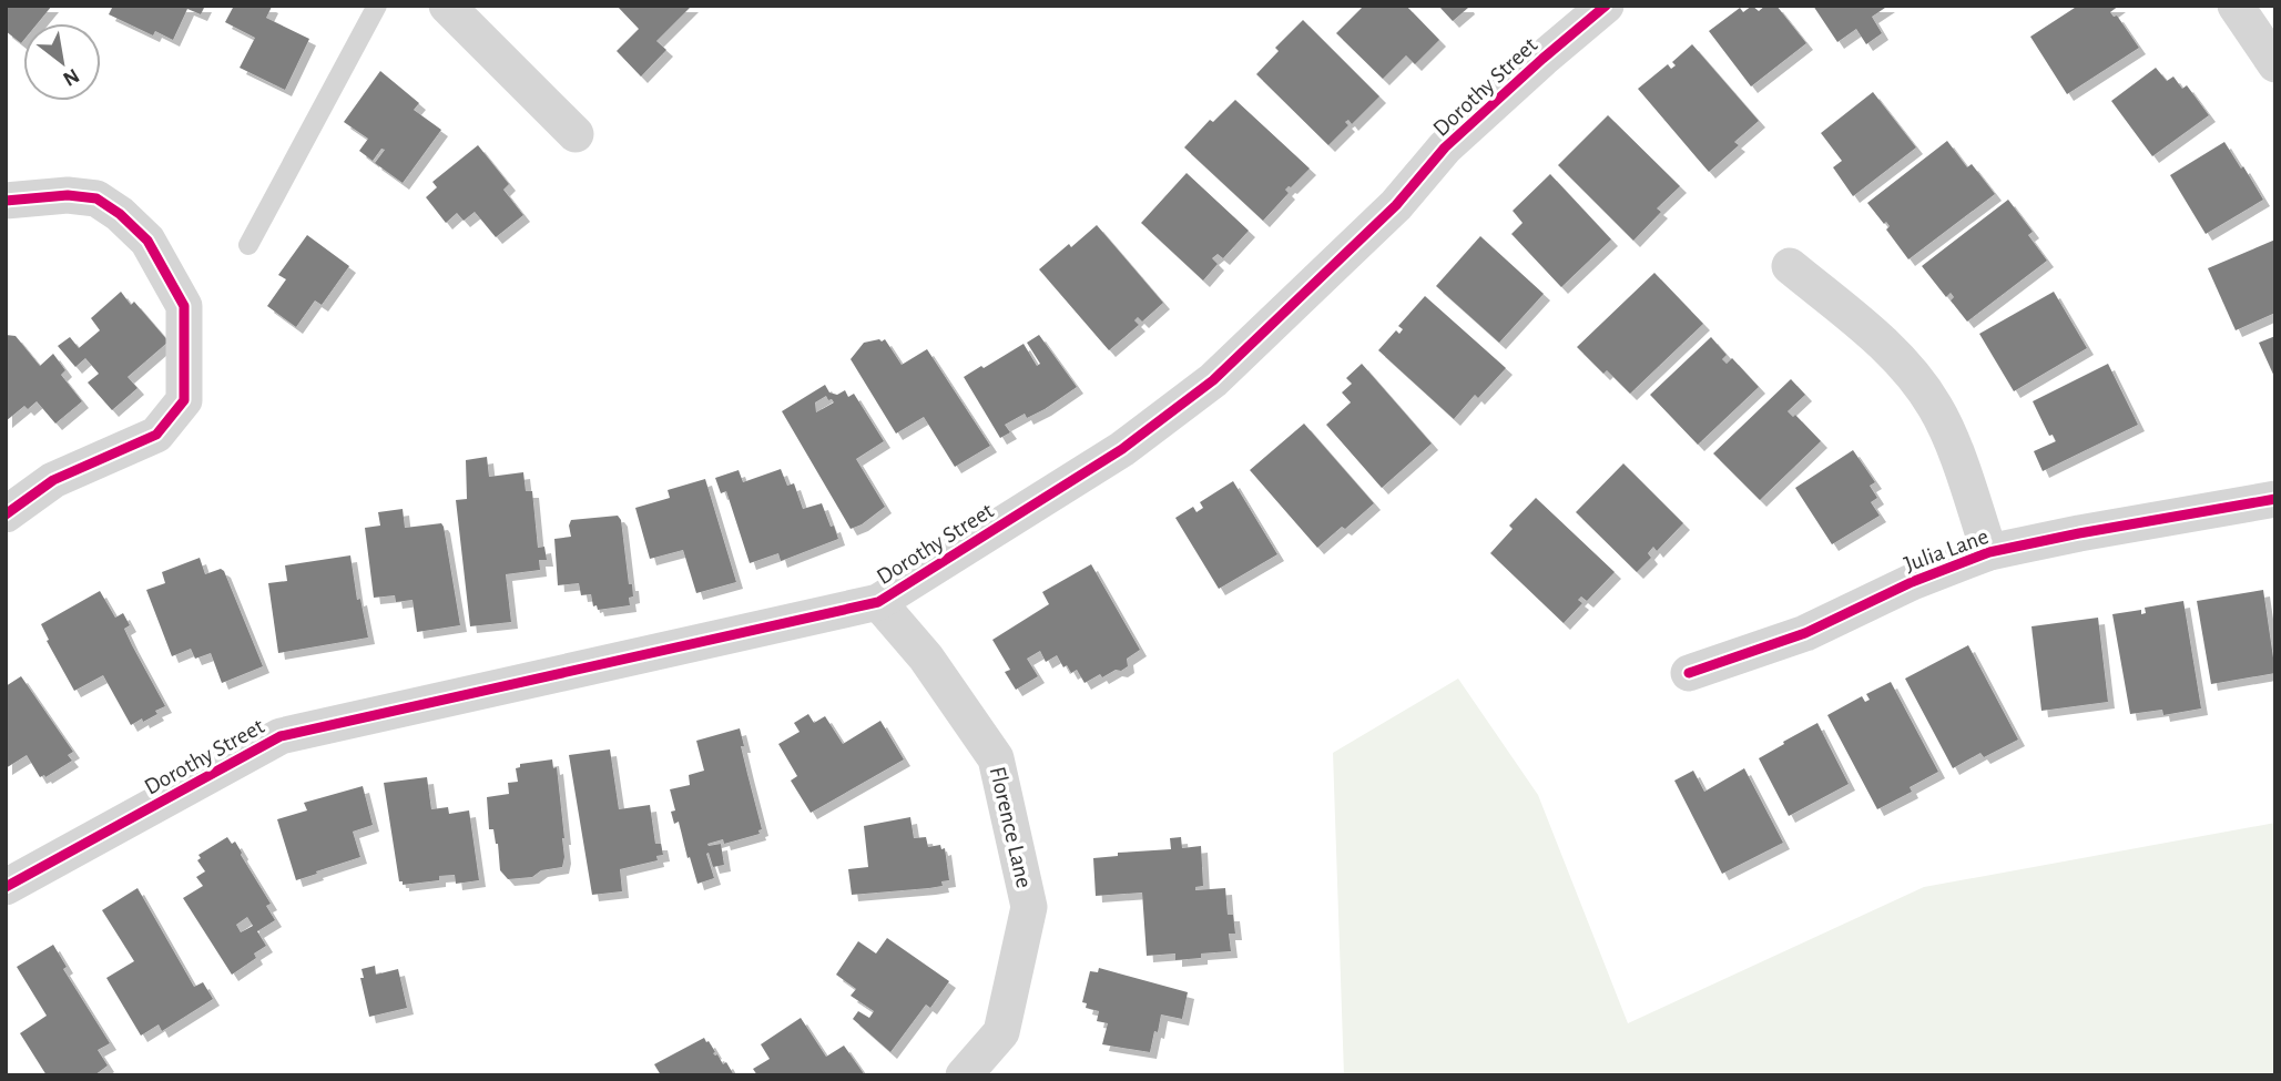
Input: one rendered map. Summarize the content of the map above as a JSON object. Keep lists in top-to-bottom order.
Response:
{
  "streets": {
    "street": ["Dorothy Street", "Julia Lane", "Florence Lane"]
  },
  "crossings": [
    ["Dorothy Street", "Florence Lane"]
  ],
  "north": "bottom right"
}
